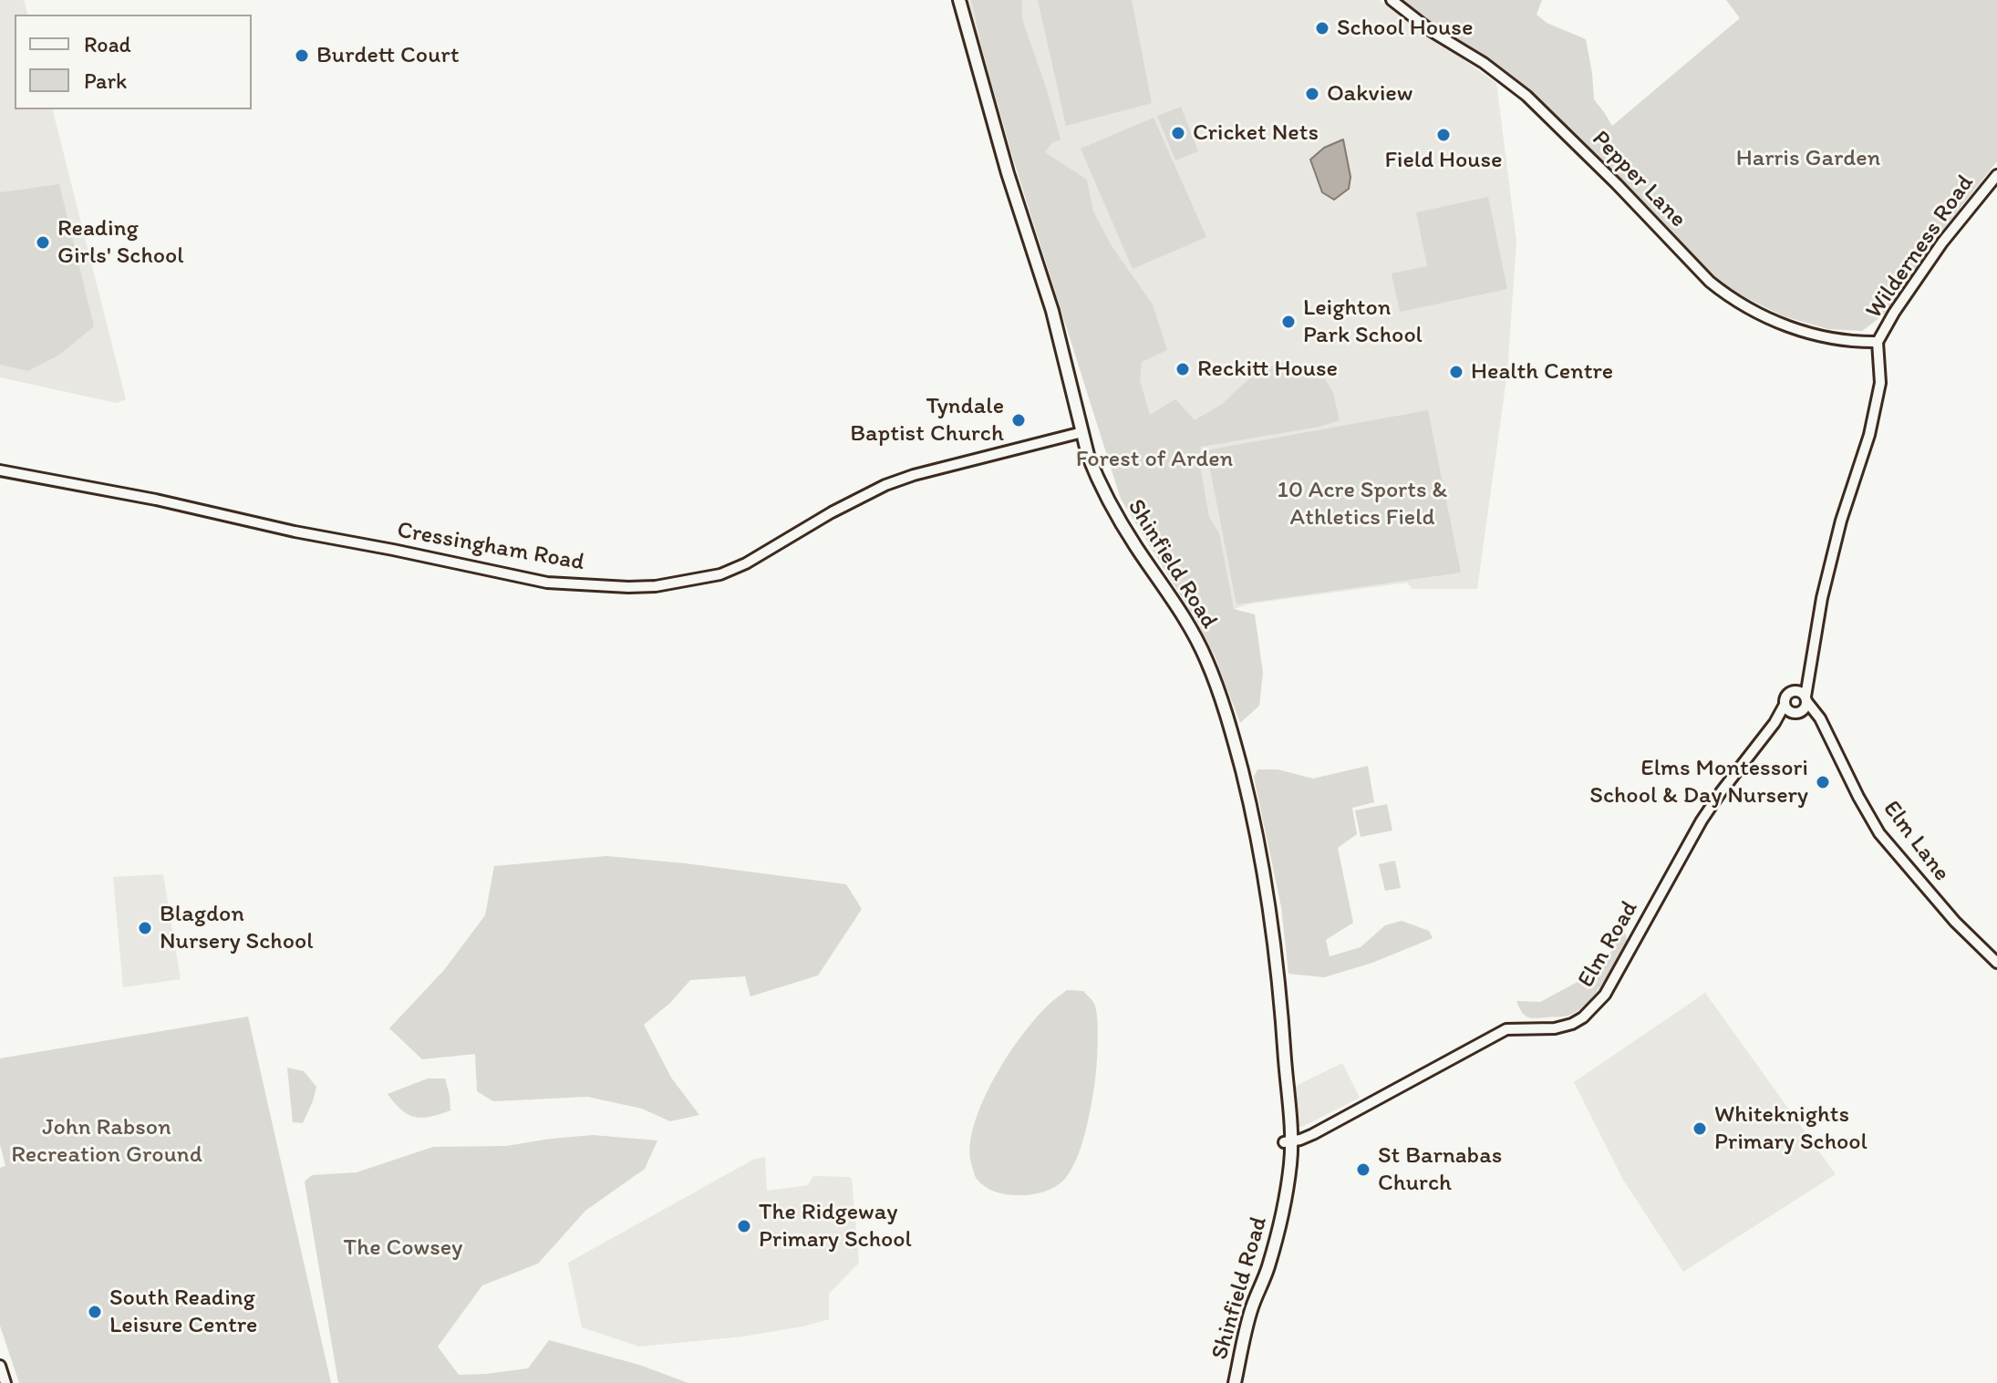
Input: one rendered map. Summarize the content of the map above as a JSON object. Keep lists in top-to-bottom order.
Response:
{
  "streets": {
    "main road": ["Shinfield Road"],
    "street": [
      "Pepper Lane",
      "Wilderness Road",
      "Cressingham Road",
      "Elm Lane",
      "Elm Road"
    ]
  },
  "crossings": [
    ["Pepper Lane", "Wilderness Road"],
    ["Cressingham Road", "Shinfield Road"],
    ["Shinfield Road", "Elm Road"],
    ["Elm Lane", "Elm Road"]
  ],
  "parks": [
    "Harris Garden",
    "Forest of Arden",
    "10 Acre Sports & Athletics Field",
    "John Rabson Recreation Ground",
    "The Cowsey"
  ],
  "places": [
    "School House",
    "Burdett Court",
    "Oakview",
    "Cricket Nets",
    "Field House",
    "Reading Girls' School",
    "Leighton Park School",
    "Reckitt House",
    "Health Centre",
    "Tyndale Baptist Church",
    "Elms Montessori School & Day Nursery",
    "Blagdon Nursery School",
    "Whiteknights Primary School",
    "St Barnabas Church",
    "The Ridgeway Primary School",
    "South Reading Leisure Centre"
  ],
  "legend": ["Road", "Park"]
}
